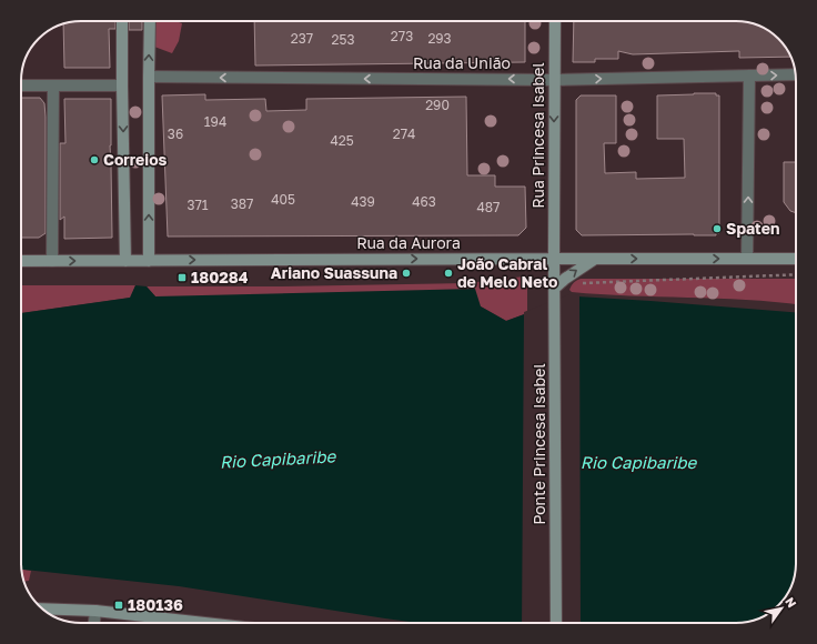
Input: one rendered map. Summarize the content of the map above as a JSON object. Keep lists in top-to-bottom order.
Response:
{
  "streets": {
    "main road": ["Rua Princesa Isabel", "Rua da Aurora", "Ponte Princesa Isabel"],
    "street": ["Rua da União"]
  },
  "crossings": [
    ["Rua da União", "Rua Princesa Isabel"],
    ["Rua Princesa Isabel", "Rua da Aurora"],
    ["Rua Princesa Isabel", "Ponte Princesa Isabel"],
    ["Rua da Aurora", "Ponte Princesa Isabel"]
  ],
  "one_way": ["Rua Princesa Isabel", "Rua da Aurora"],
  "water": ["Rio Capibaribe"],
  "places": {
    "other": [
      "Correios",
      "Spaten",
      "Ariano Suassuna",
      "João Cabral de Melo Neto"
    ],
    "transit": ["180284", "180136"]
  },
  "house_numbers": [
    "273",
    "237",
    "293",
    "253",
    "290",
    "194",
    "36",
    "274",
    "425",
    "405",
    "439",
    "463",
    "387",
    "371",
    "487"
  ],
  "north": "top right"
}
